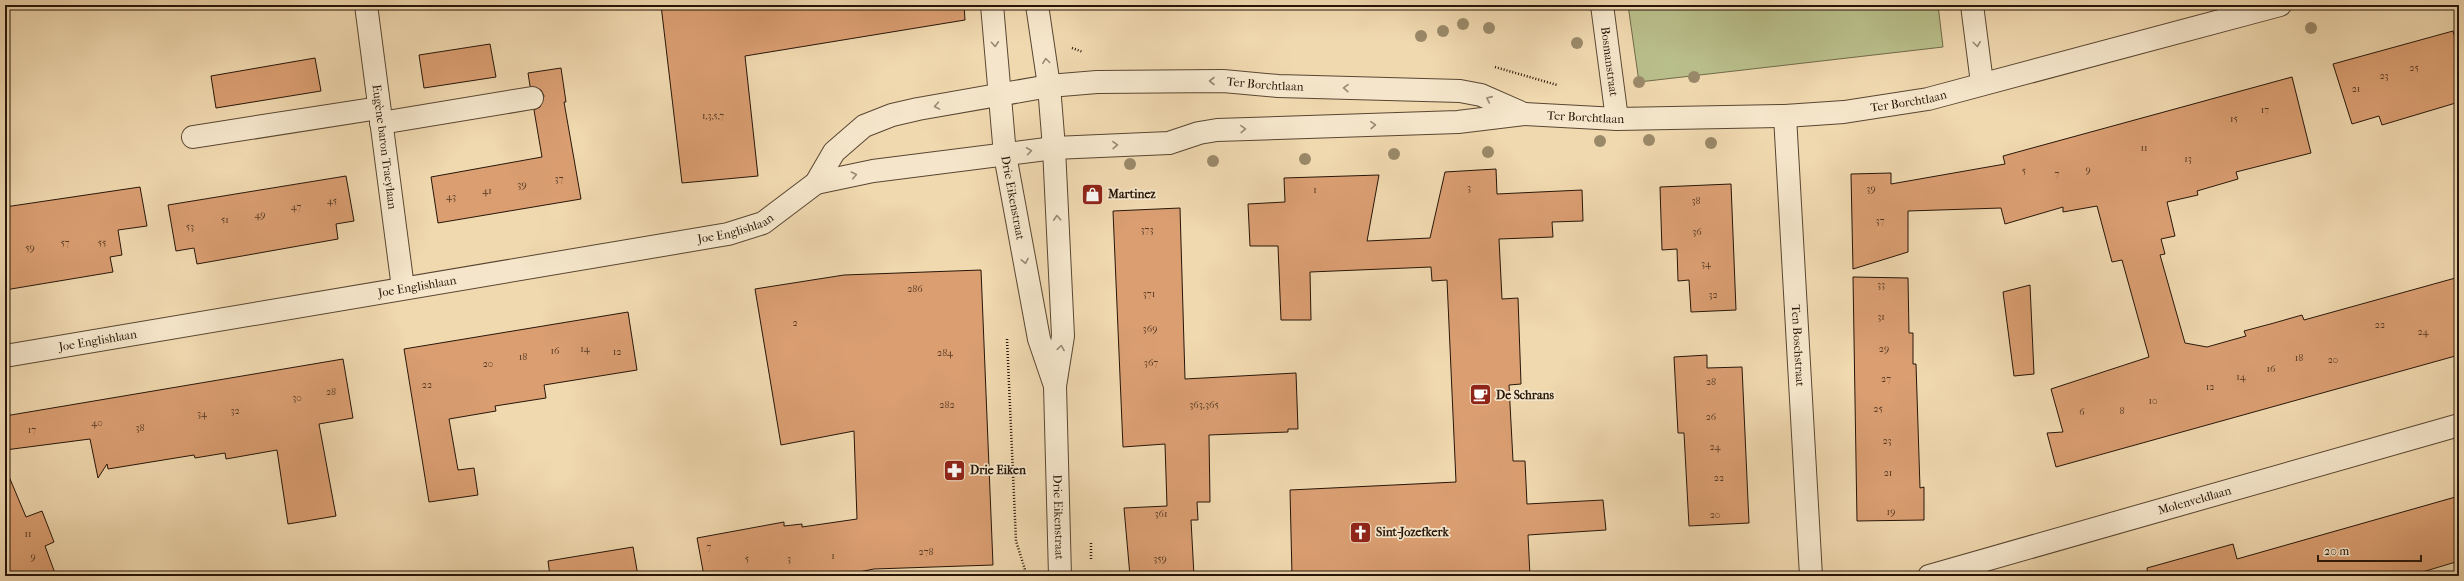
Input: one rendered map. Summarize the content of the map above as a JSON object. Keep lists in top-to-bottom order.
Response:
{
  "streets": {
    "street": [
      "Bosmanstraat",
      "Ter Borchtlaan",
      "Eugène baron Traeylaan",
      "Drie Eikenstraat",
      "Joe Englishlaan",
      "Ten Boschstraat",
      "Molenveldlaan"
    ]
  },
  "crossings": [
    ["Bosmanstraat", "Ter Borchtlaan"],
    ["Ter Borchtlaan", "Drie Eikenstraat"],
    ["Ter Borchtlaan", "Joe Englishlaan"],
    ["Ter Borchtlaan", "Ten Boschstraat"],
    ["Eugène baron Traeylaan", "Joe Englishlaan"],
    ["Drie Eikenstraat", "Joe Englishlaan"]
  ],
  "places": {
    "shop": ["Martinez"],
    "cafe": ["De Schrans"],
    "pharmacy": ["Drie Eiken"],
    "church": ["Sint-Jozefkerk"]
  },
  "house_numbers": [
    "25",
    "23",
    "21",
    "17",
    "1,3,5,7",
    "15",
    "11",
    "13",
    "9",
    "5",
    "7",
    "37",
    "39",
    "3",
    "39",
    "1",
    "41",
    "43",
    "45",
    "38",
    "47",
    "49",
    "51",
    "37",
    "53",
    "373",
    "36",
    "57",
    "55",
    "59",
    "34",
    "33",
    "286",
    "371",
    "32",
    "31",
    "2",
    "22",
    "369",
    "24",
    "14",
    "29",
    "16",
    "12",
    "284",
    "18",
    "18",
    "20",
    "367",
    "20",
    "16",
    "14",
    "27",
    "28",
    "22",
    "12",
    "28",
    "30",
    "10",
    "282",
    "363,365",
    "25",
    "32",
    "8",
    "6",
    "34",
    "26",
    "40",
    "38",
    "17",
    "23",
    "24",
    "21",
    "22",
    "19",
    "361",
    "20",
    "11",
    "7",
    "278",
    "1",
    "9",
    "5",
    "3",
    "359"
  ],
  "scale_bar": "20 m"
}
